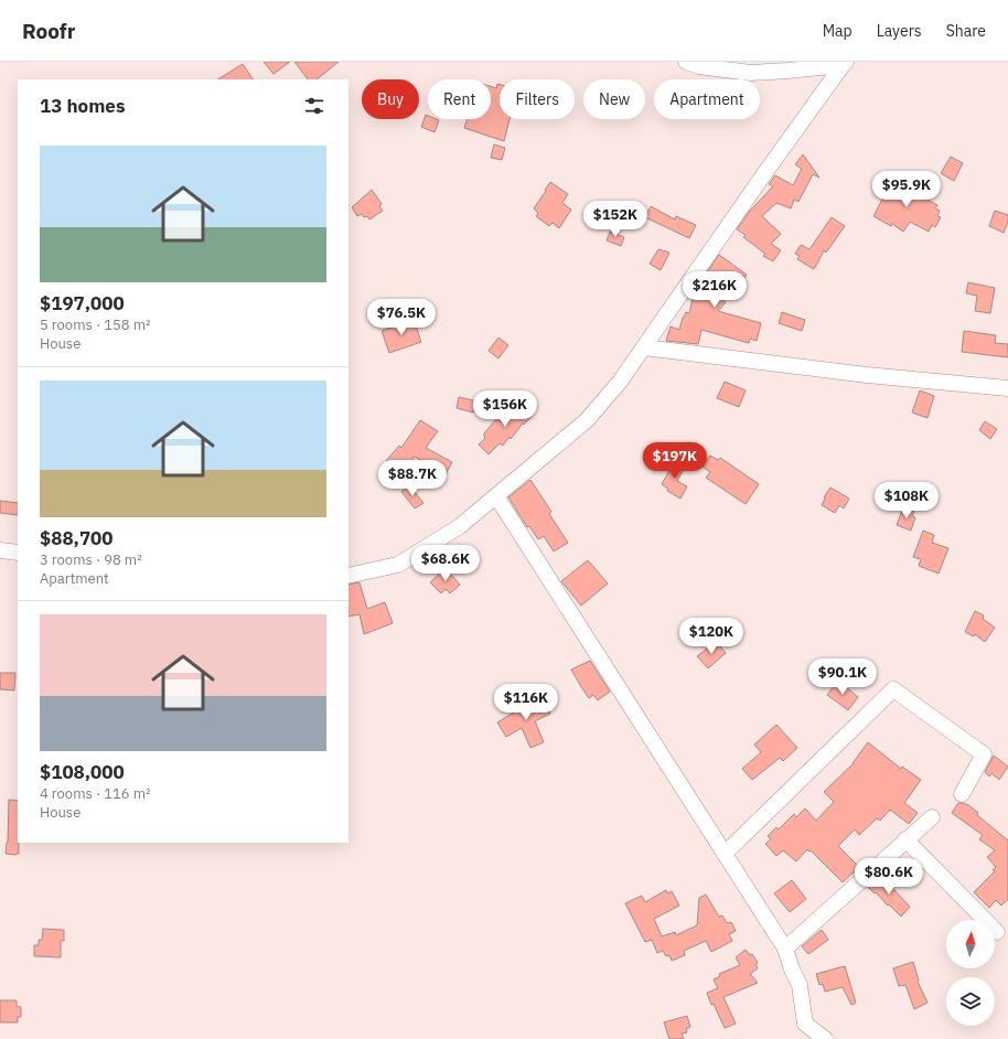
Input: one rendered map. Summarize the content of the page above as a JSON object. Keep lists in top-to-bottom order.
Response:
{
  "north": "top",
  "page": {
    "header": "Roofr",
    "nav": ["Map", "Layers", "Share"],
    "chip": [
      "Buy",
      "Rent",
      "Filters",
      "New",
      "Apartment"
    ],
    "heading": "13 homes",
    "list": [
      {
        "name": "$197,000",
        "note": "5 rooms · 158 m² · House"
      },
      {
        "name": "$88,700",
        "note": "3 rooms · 98 m² · Apartment"
      },
      {
        "name": "$108,000",
        "note": "4 rooms · 116 m² · House"
      }
    ],
    "price": [
      "$95.9K",
      "$152K",
      "$216K",
      "$76.5K",
      "$156K",
      "$197K",
      "$88.7K",
      "$108K",
      "$68.6K",
      "$120K",
      "$90.1K",
      "$116K",
      "$80.6K"
    ]
  }
}
